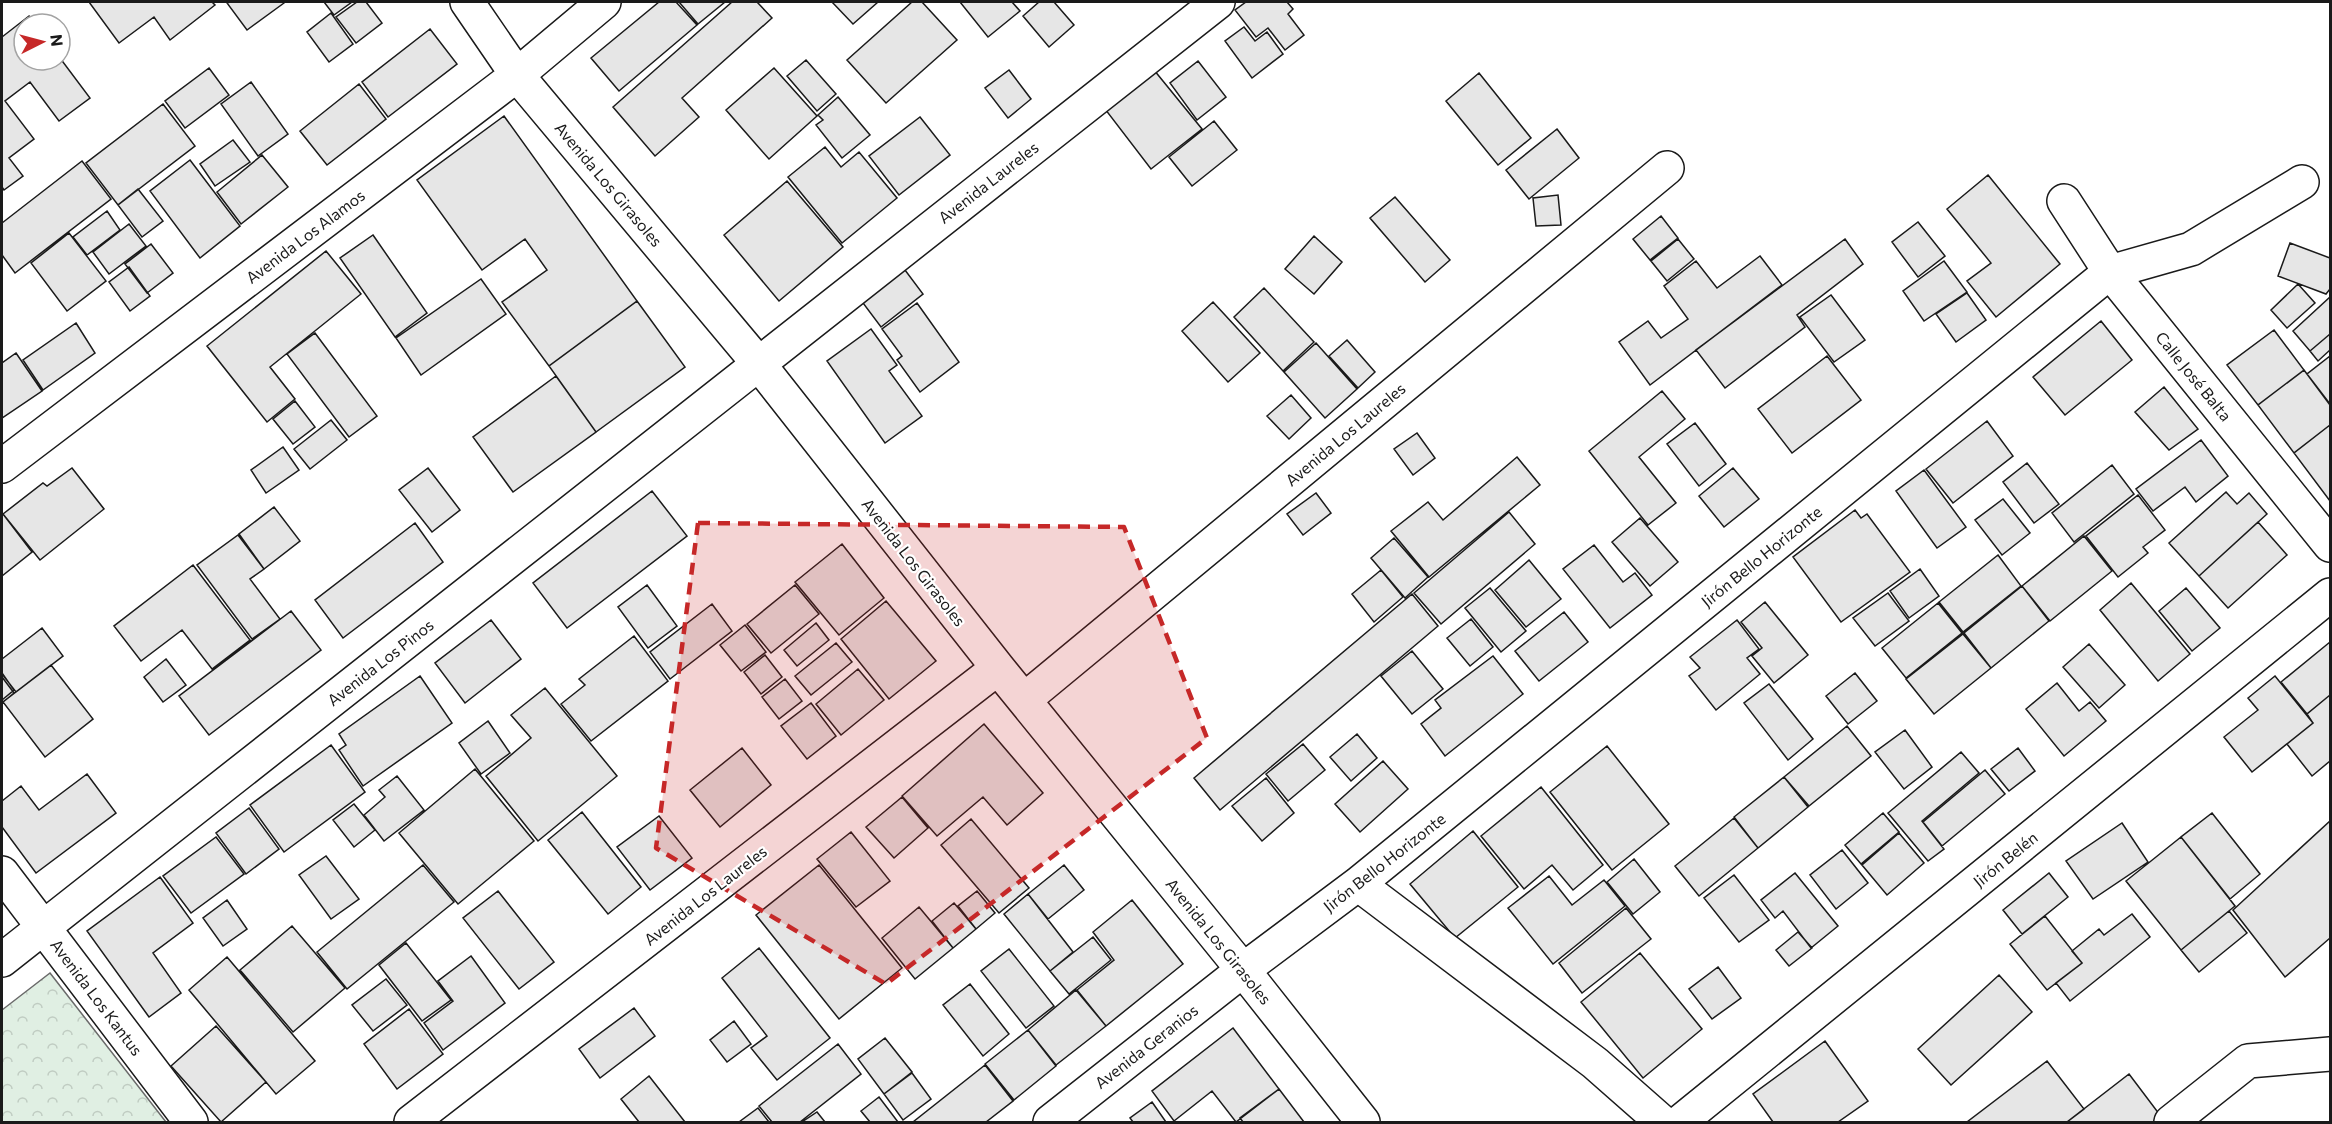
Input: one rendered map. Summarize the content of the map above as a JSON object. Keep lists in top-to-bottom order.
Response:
{
  "streets": {
    "street": [
      "Avenida Laureles",
      "Avenida Los Girasoles",
      "Avenida Los Alamos",
      "Calle José Balta",
      "Avenida Los Laureles",
      "Jirón Bello Horizonte",
      "Avenida Los Pinos",
      "Jirón Belén",
      "Avenida Los Kantus",
      "Avenida Geranios"
    ]
  },
  "crossings": [
    ["Avenida Laureles", "Avenida Los Girasoles"],
    ["Avenida Laureles", "Avenida Los Pinos"],
    ["Avenida Los Girasoles", "Avenida Los Alamos"],
    ["Avenida Los Girasoles", "Avenida Los Laureles"],
    ["Avenida Los Girasoles", "Jirón Bello Horizonte"],
    ["Avenida Los Girasoles", "Avenida Los Pinos"],
    ["Avenida Los Girasoles", "Avenida Geranios"],
    ["Calle José Balta", "Jirón Bello Horizonte"],
    ["Jirón Bello Horizonte", "Avenida Geranios"],
    ["Avenida Los Pinos", "Avenida Los Kantus"]
  ],
  "north": "right"
}
